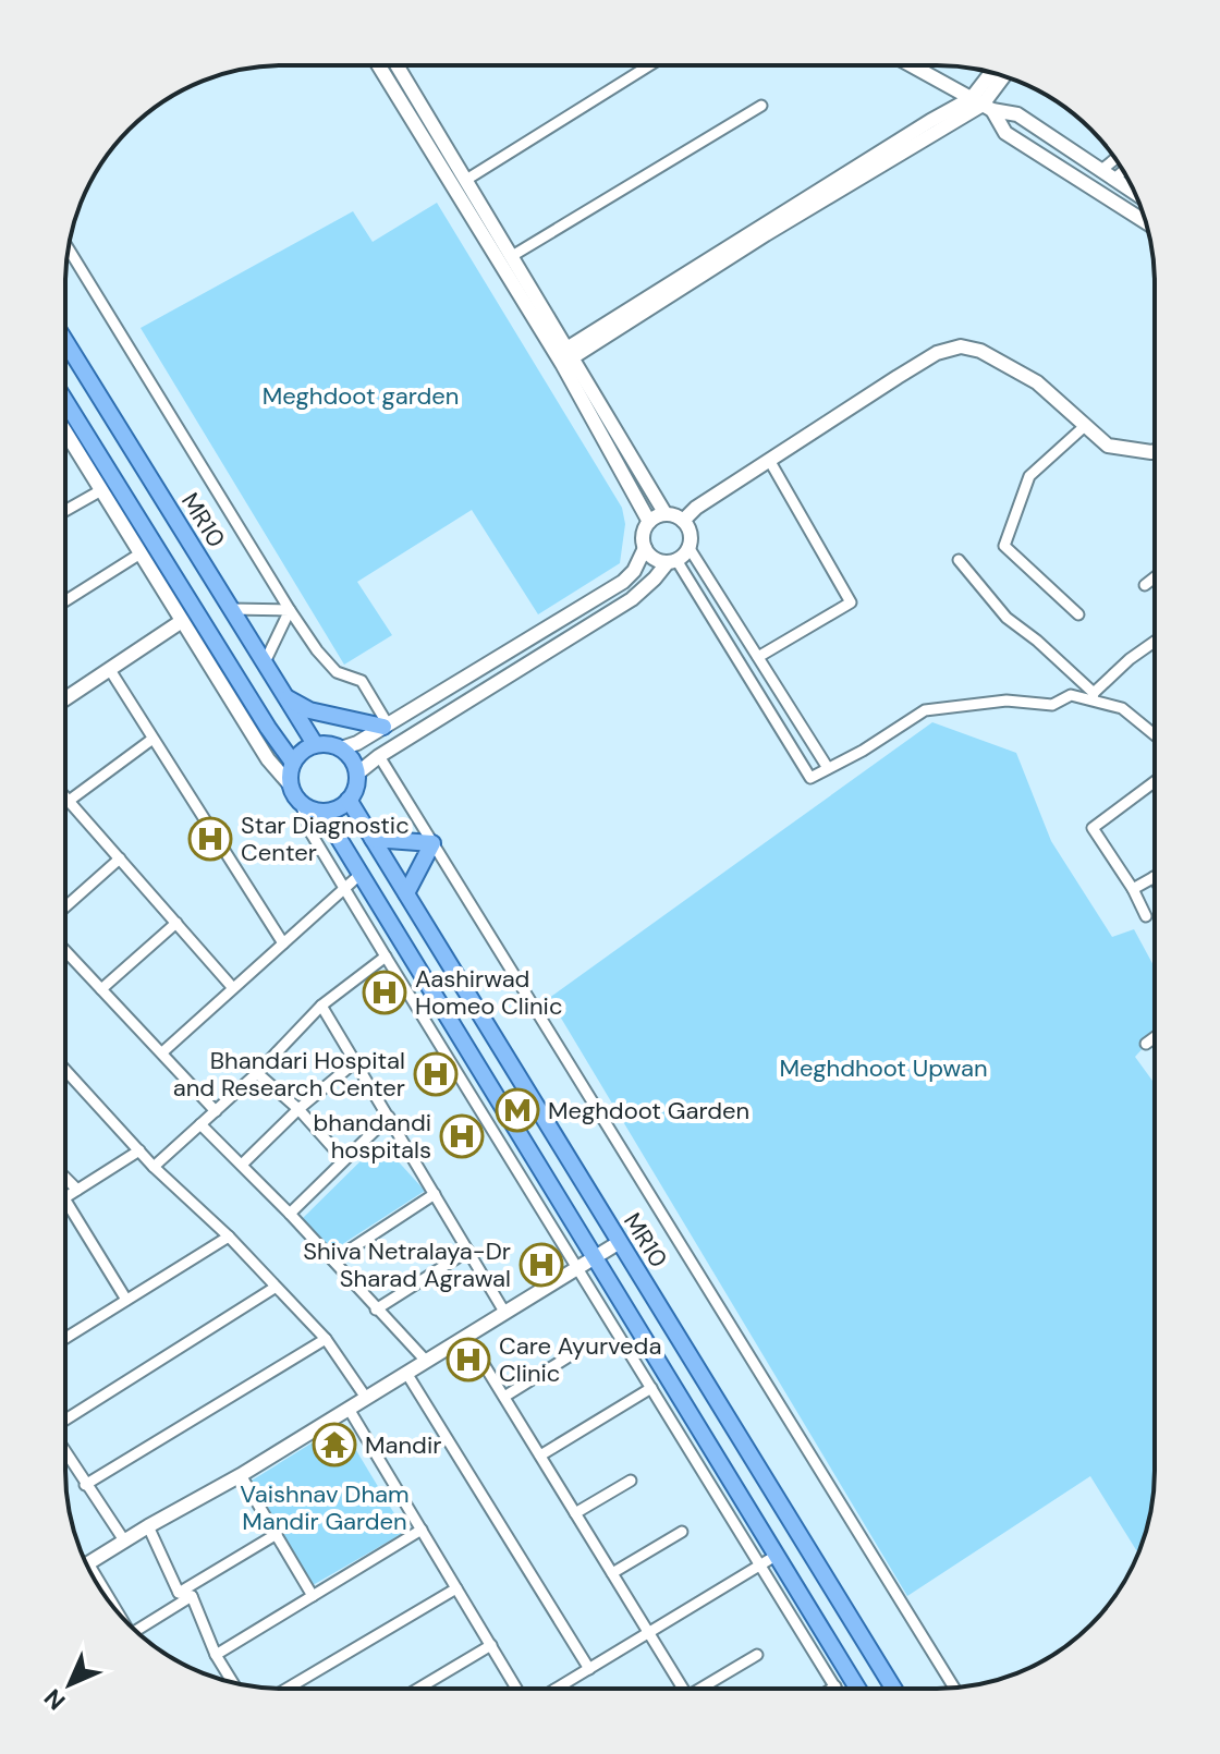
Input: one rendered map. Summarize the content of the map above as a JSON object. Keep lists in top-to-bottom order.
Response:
{
  "streets": {
    "main road": ["MR10"]
  },
  "parks": ["Meghdoot garden", "Meghdhoot Upwan", "Vaishnav Dham Mandir Garden"],
  "places": {
    "hospital": [
      "Star Diagnostic Center",
      "Aashirwad Homeo Clinic",
      "Bhandari Hospital and Research Center",
      "bhandandi hospitals",
      "Shiva Netralaya-Dr Sharad Agrawal",
      "Care Ayurveda Clinic"
    ],
    "metro station": ["Meghdoot Garden"],
    "temple": ["Mandir"]
  },
  "north": "bottom left"
}
